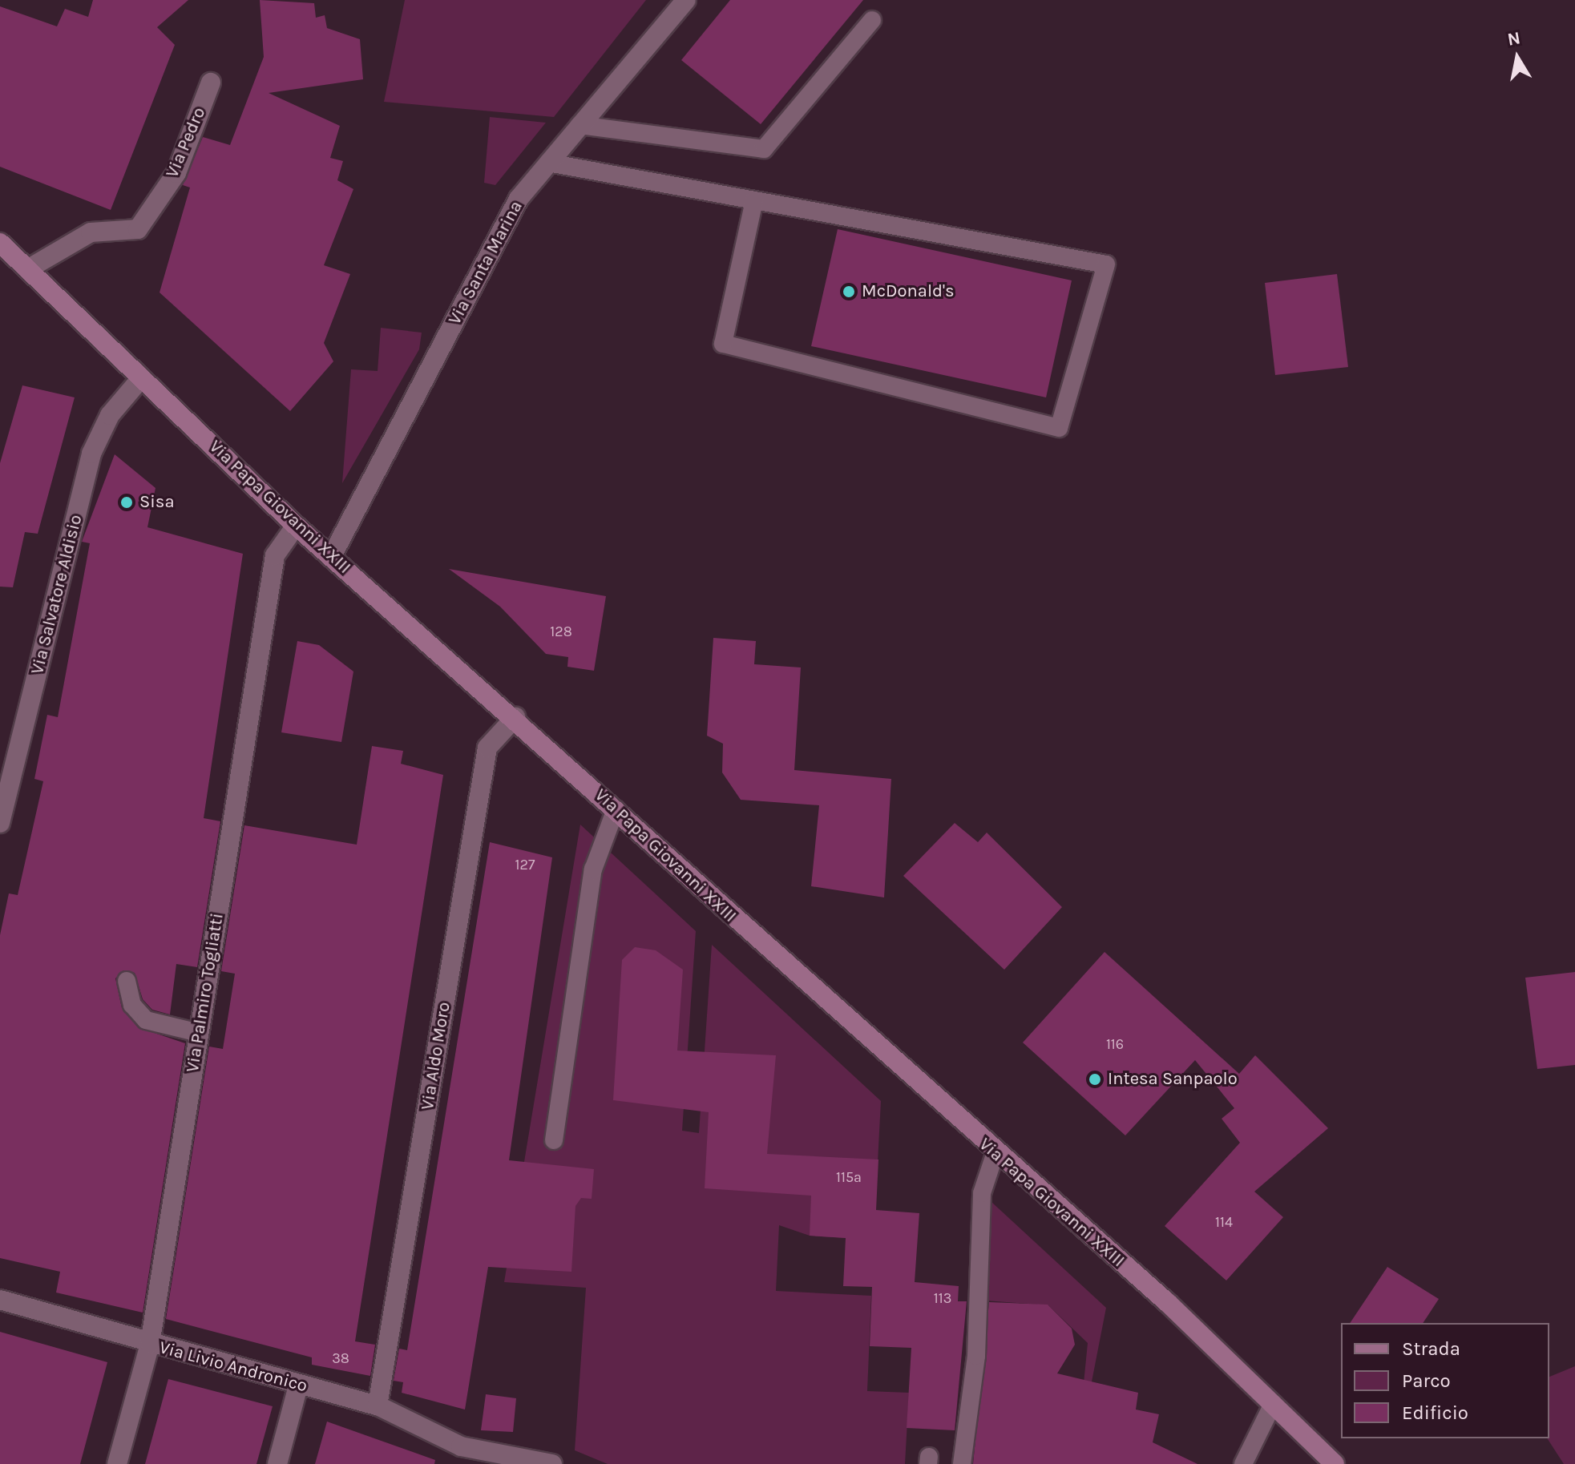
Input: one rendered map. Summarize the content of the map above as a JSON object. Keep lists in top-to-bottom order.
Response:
{
  "streets": {
    "street": [
      "Via Pedro",
      "Via Santa Marina",
      "Via Papa Giovanni XXIII",
      "Via Salvatore Aldisio",
      "Via Palmiro Togliatti",
      "Via Aldo Moro",
      "Via Livio Andronico"
    ]
  },
  "crossings": [
    ["Via Pedro", "Via Papa Giovanni XXIII"],
    ["Via Santa Marina", "Via Papa Giovanni XXIII"],
    ["Via Papa Giovanni XXIII", "Via Salvatore Aldisio"],
    ["Via Papa Giovanni XXIII", "Via Palmiro Togliatti"],
    ["Via Papa Giovanni XXIII", "Via Aldo Moro"],
    ["Via Palmiro Togliatti", "Via Livio Andronico"],
    ["Via Aldo Moro", "Via Livio Andronico"]
  ],
  "places": ["McDonald's", "Sisa", "Intesa Sanpaolo"],
  "house_numbers": [
    "128",
    "127",
    "116",
    "115a",
    "114",
    "113",
    "38"
  ],
  "legend": ["Strada", "Parco", "Edificio"],
  "north": "top"
}
